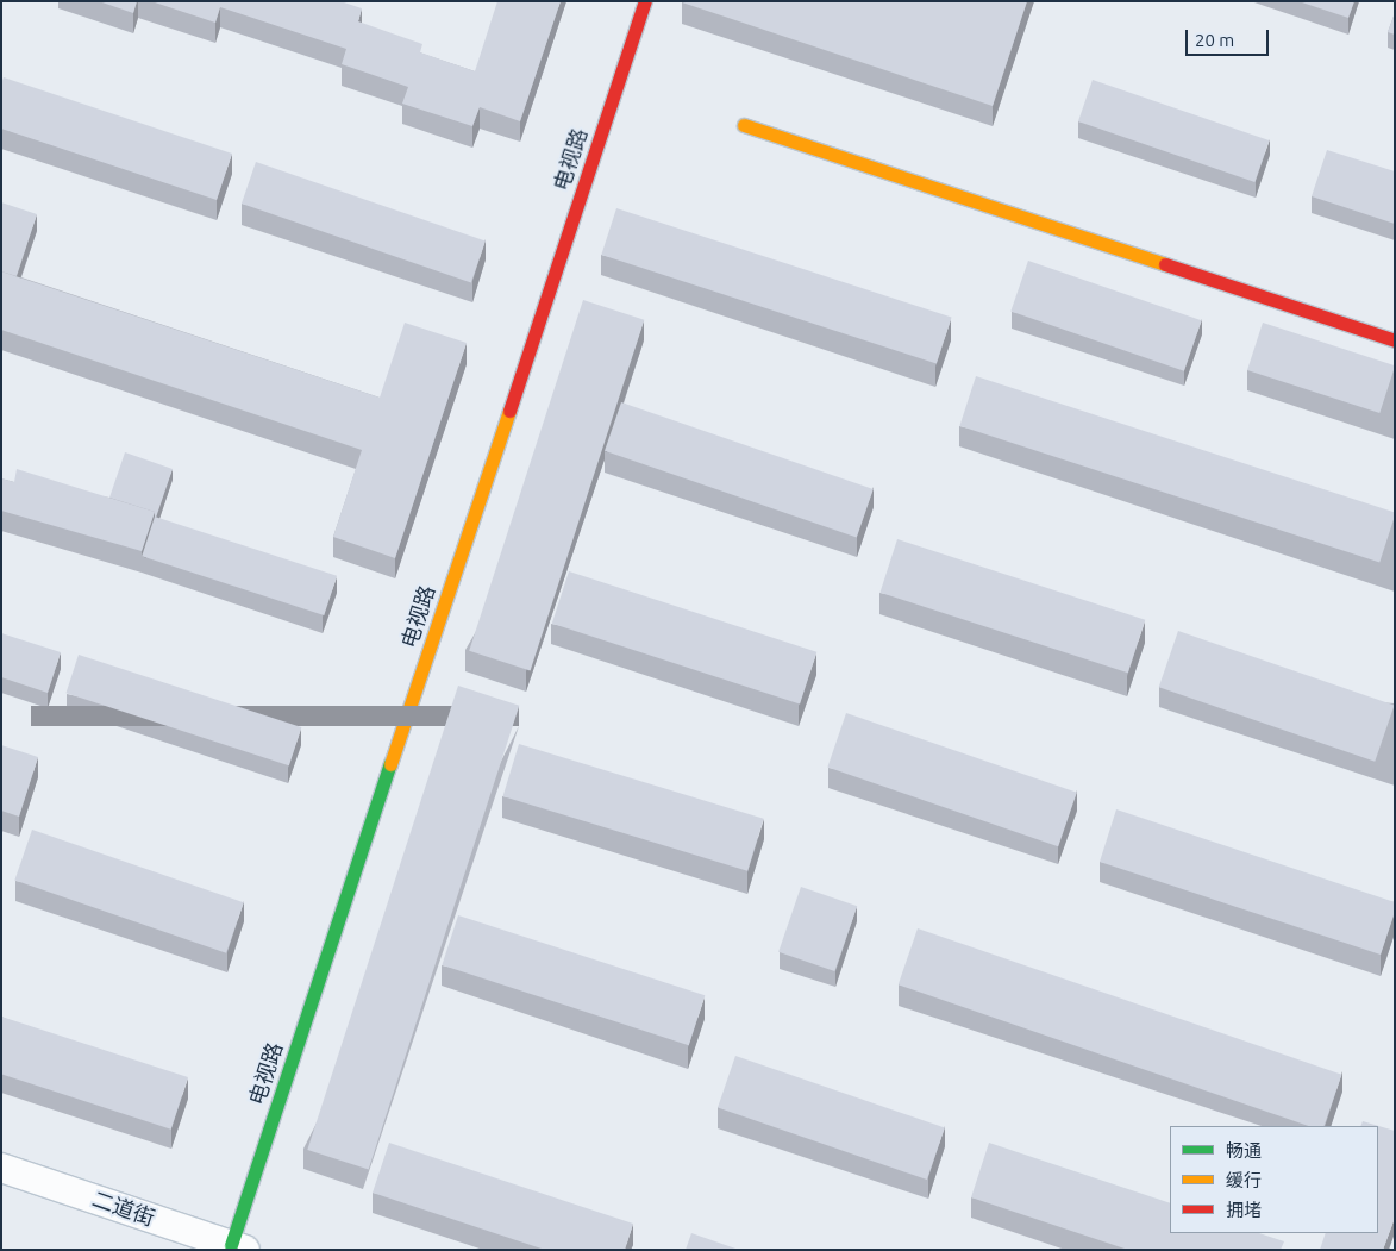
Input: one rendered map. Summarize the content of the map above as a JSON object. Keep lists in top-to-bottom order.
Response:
{
  "streets": {
    "street": ["电视路", "二道街"]
  },
  "crossings": [
    ["电视路", "二道街"]
  ],
  "legend": ["畅通", "缓行", "拥堵"],
  "scale_bar": "20 m"
}
